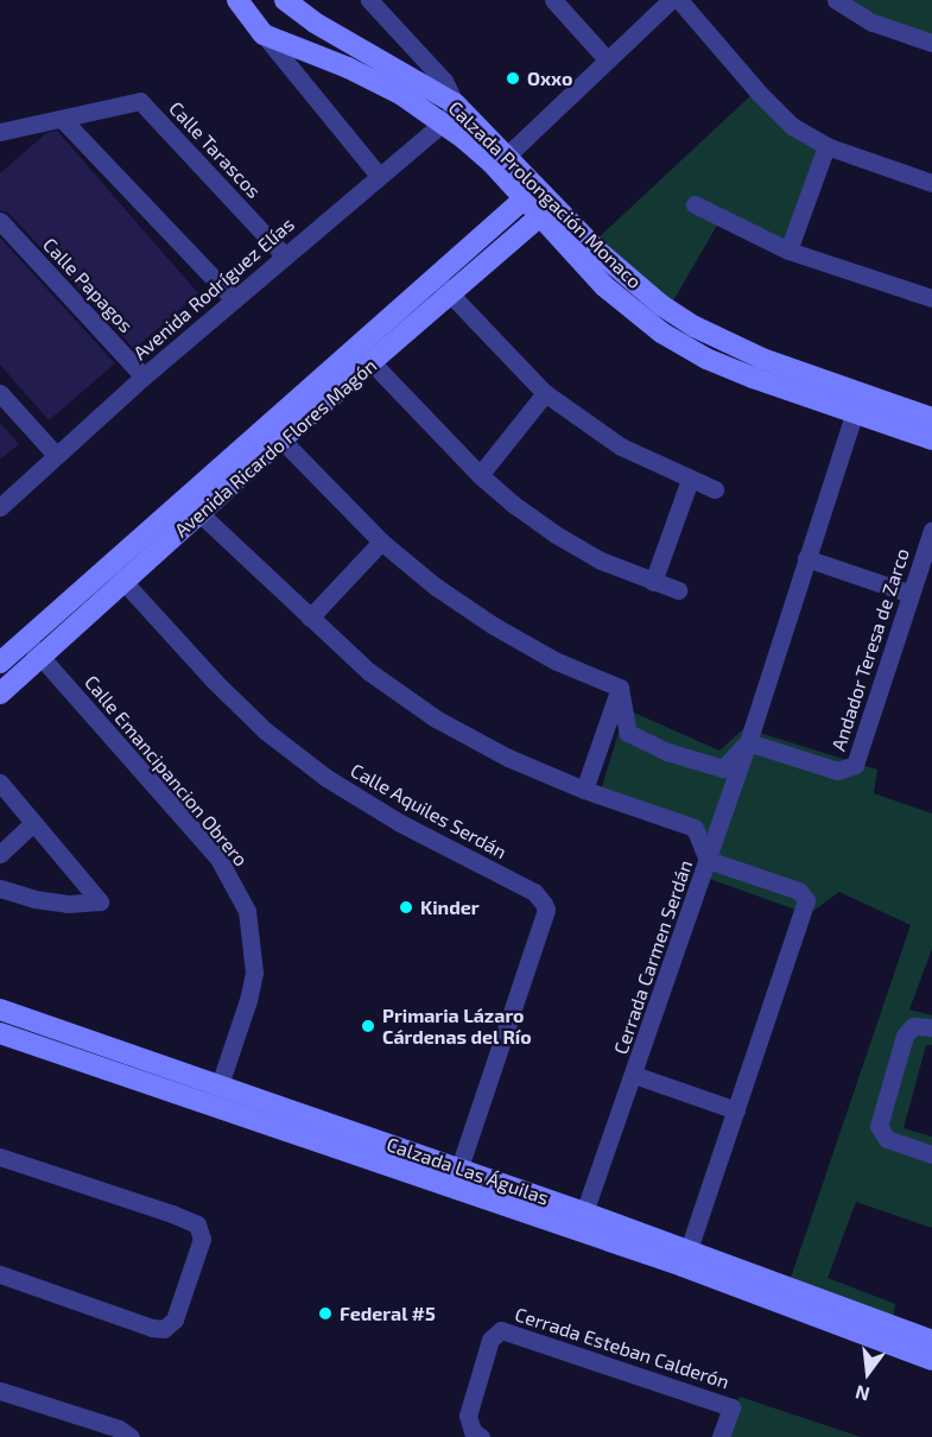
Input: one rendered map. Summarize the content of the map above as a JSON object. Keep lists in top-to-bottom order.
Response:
{
  "streets": {
    "street": [
      "Calle Tarascos",
      "Calzada Prolongación Monaco",
      "Calle Papagos",
      "Avenida Rodríguez Elías",
      "Avenida Ricardo Flores Magón",
      "Andador Teresa de Zarco",
      "Calle Emancipancion Obrero",
      "Calle Aquiles Serdán",
      "Cerrada Carmen Serdán",
      "Calzada Las Águilas",
      "Cerrada Esteban Calderón"
    ]
  },
  "crossings": [
    ["Calle Tarascos", "Avenida Rodríguez Elías"],
    ["Calzada Prolongación Monaco", "Avenida Rodríguez Elías"],
    ["Calzada Prolongación Monaco", "Avenida Ricardo Flores Magón"],
    ["Calle Papagos", "Avenida Rodríguez Elías"],
    ["Avenida Ricardo Flores Magón", "Calle Emancipancion Obrero"],
    ["Avenida Ricardo Flores Magón", "Calle Aquiles Serdán"],
    ["Calle Emancipancion Obrero", "Calzada Las Águilas"],
    ["Calle Aquiles Serdán", "Calzada Las Águilas"],
    ["Cerrada Carmen Serdán", "Calzada Las Águilas"]
  ],
  "places": [
    "Oxxo",
    "Kinder",
    "Primaria Lázaro Cárdenas del Río",
    "Federal #5"
  ],
  "north": "bottom"
}
